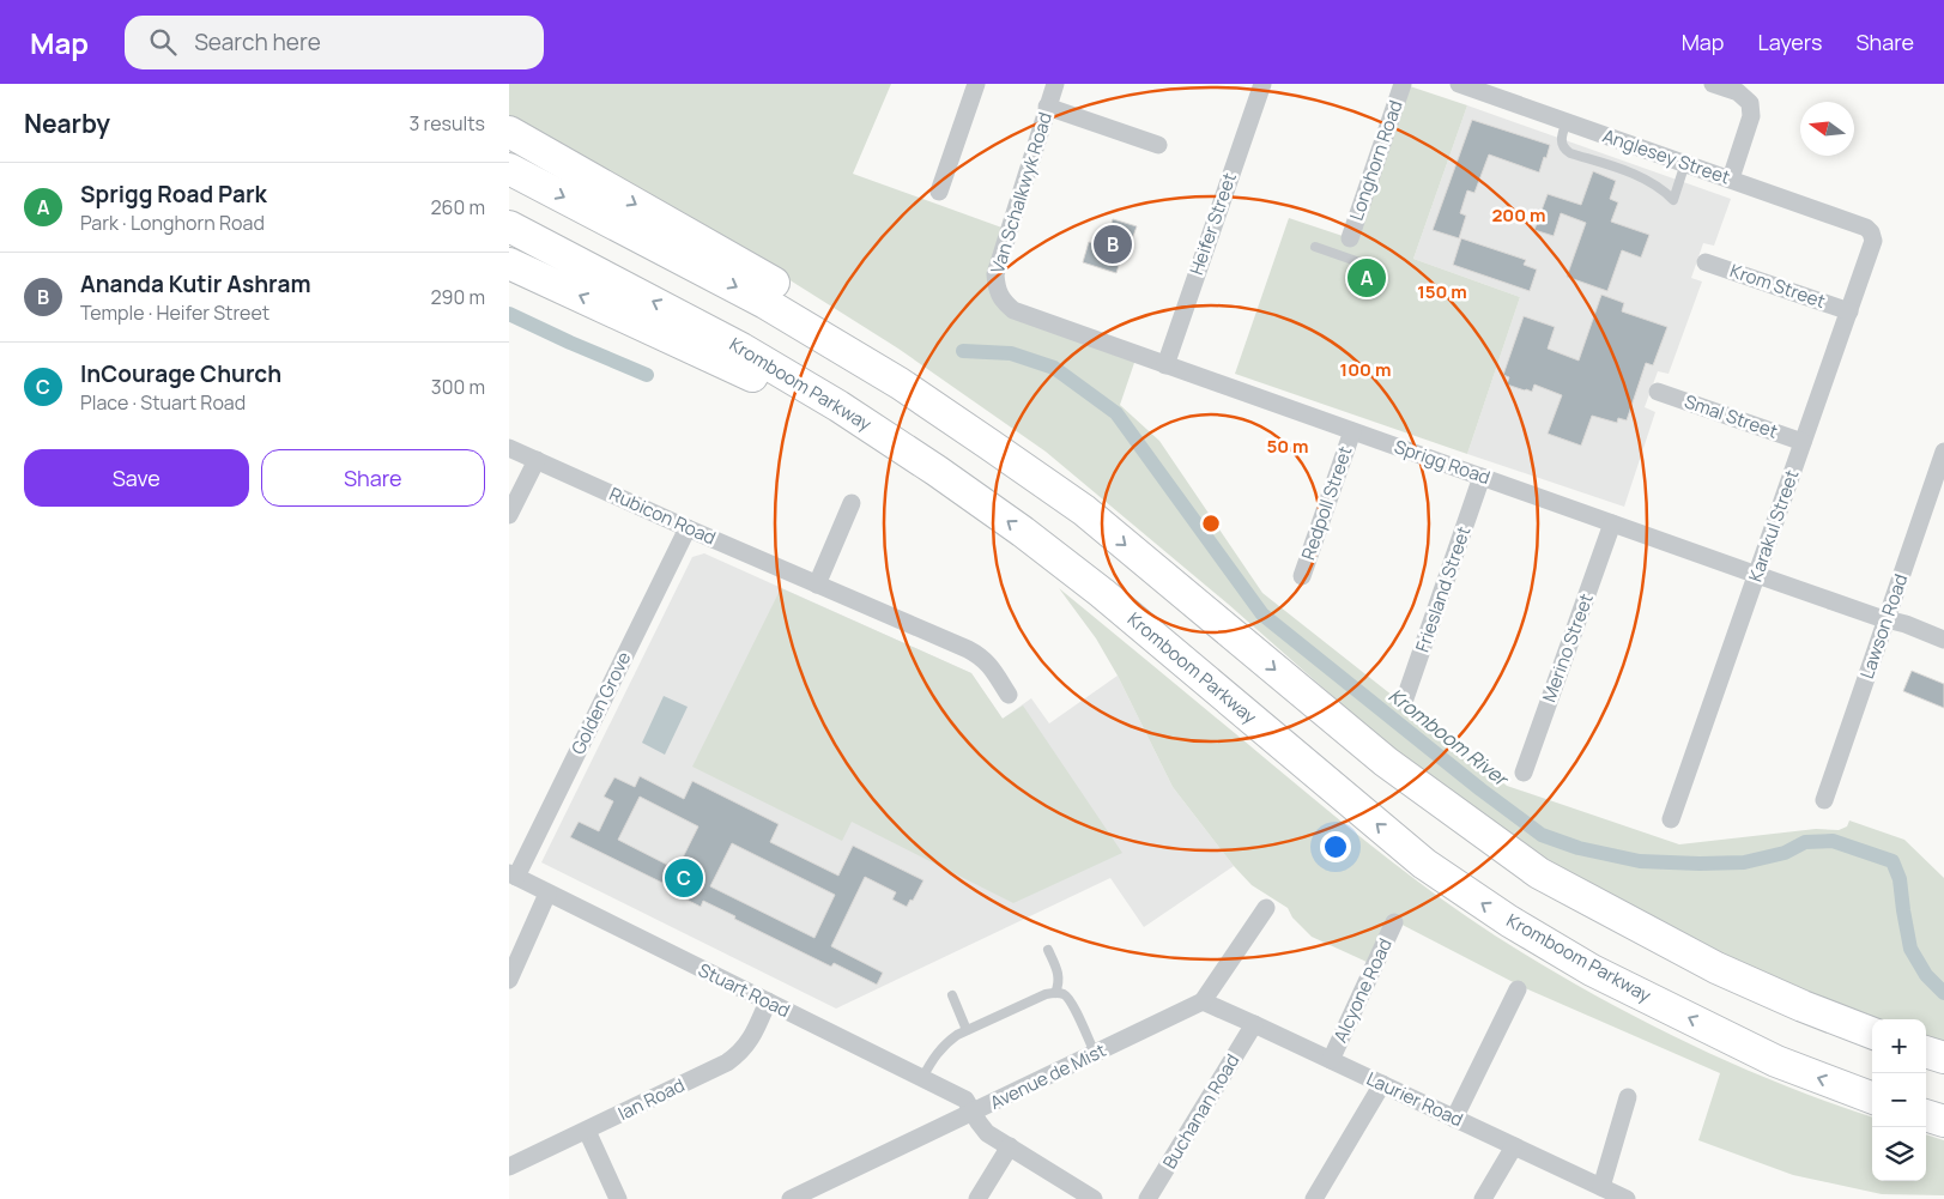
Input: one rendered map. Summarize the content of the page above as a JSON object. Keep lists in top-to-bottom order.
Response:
{
  "streets": {
    "highway": ["Kromboom Parkway"],
    "street": [
      "Anglesey Street",
      "Longhorn Road",
      "Van Schalkwyk Road",
      "Heifer Street",
      "Krom Street",
      "Smal Street",
      "Sprigg Road",
      "Redpoll Street",
      "Rubicon Road",
      "Karakul Street",
      "Friesland Street",
      "Lawson Road",
      "Merino Street",
      "Golden Grove",
      "Stuart Road",
      "Alcyone Road",
      "Avenue de Mist",
      "Ian Road",
      "Laurier Road",
      "Buchanan Road"
    ]
  },
  "crossings": [
    ["Anglesey Street", "Karakul Street"],
    ["Van Schalkwyk Road", "Sprigg Road"],
    ["Heifer Street", "Sprigg Road"],
    ["Krom Street", "Karakul Street"],
    ["Smal Street", "Karakul Street"],
    ["Sprigg Road", "Redpoll Street"],
    ["Sprigg Road", "Karakul Street"],
    ["Sprigg Road", "Friesland Street"],
    ["Sprigg Road", "Lawson Road"],
    ["Sprigg Road", "Merino Street"],
    ["Rubicon Road", "Golden Grove"],
    ["Golden Grove", "Stuart Road"],
    ["Stuart Road", "Avenue de Mist"],
    ["Stuart Road", "Ian Road"],
    ["Alcyone Road", "Laurier Road"],
    ["Avenue de Mist", "Laurier Road"],
    ["Laurier Road", "Buchanan Road"]
  ],
  "water": ["Kromboom River"],
  "north": "left",
  "page": {
    "header": "Map",
    "search": "Search here",
    "nav": ["Map", "Layers", "Share"],
    "heading": ["Nearby", "3 results"],
    "list": [
      {
        "mark": "A",
        "name": "Sprigg Road Park",
        "note": "Park · Longhorn Road",
        "value": "260 m"
      },
      {
        "mark": "B",
        "name": "Ananda Kutir Ashram",
        "note": "Temple · Heifer Street",
        "value": "290 m"
      },
      {
        "mark": "C",
        "name": "InCourage Church",
        "note": "Place · Stuart Road",
        "value": "300 m"
      }
    ],
    "pins": ["B", "A", "C"],
    "buttons": ["Save", "Share"],
    "map_buttons": ["+", "−"]
  },
  "rings": [
    "200 m",
    "150 m",
    "100 m",
    "50 m"
  ]
}
